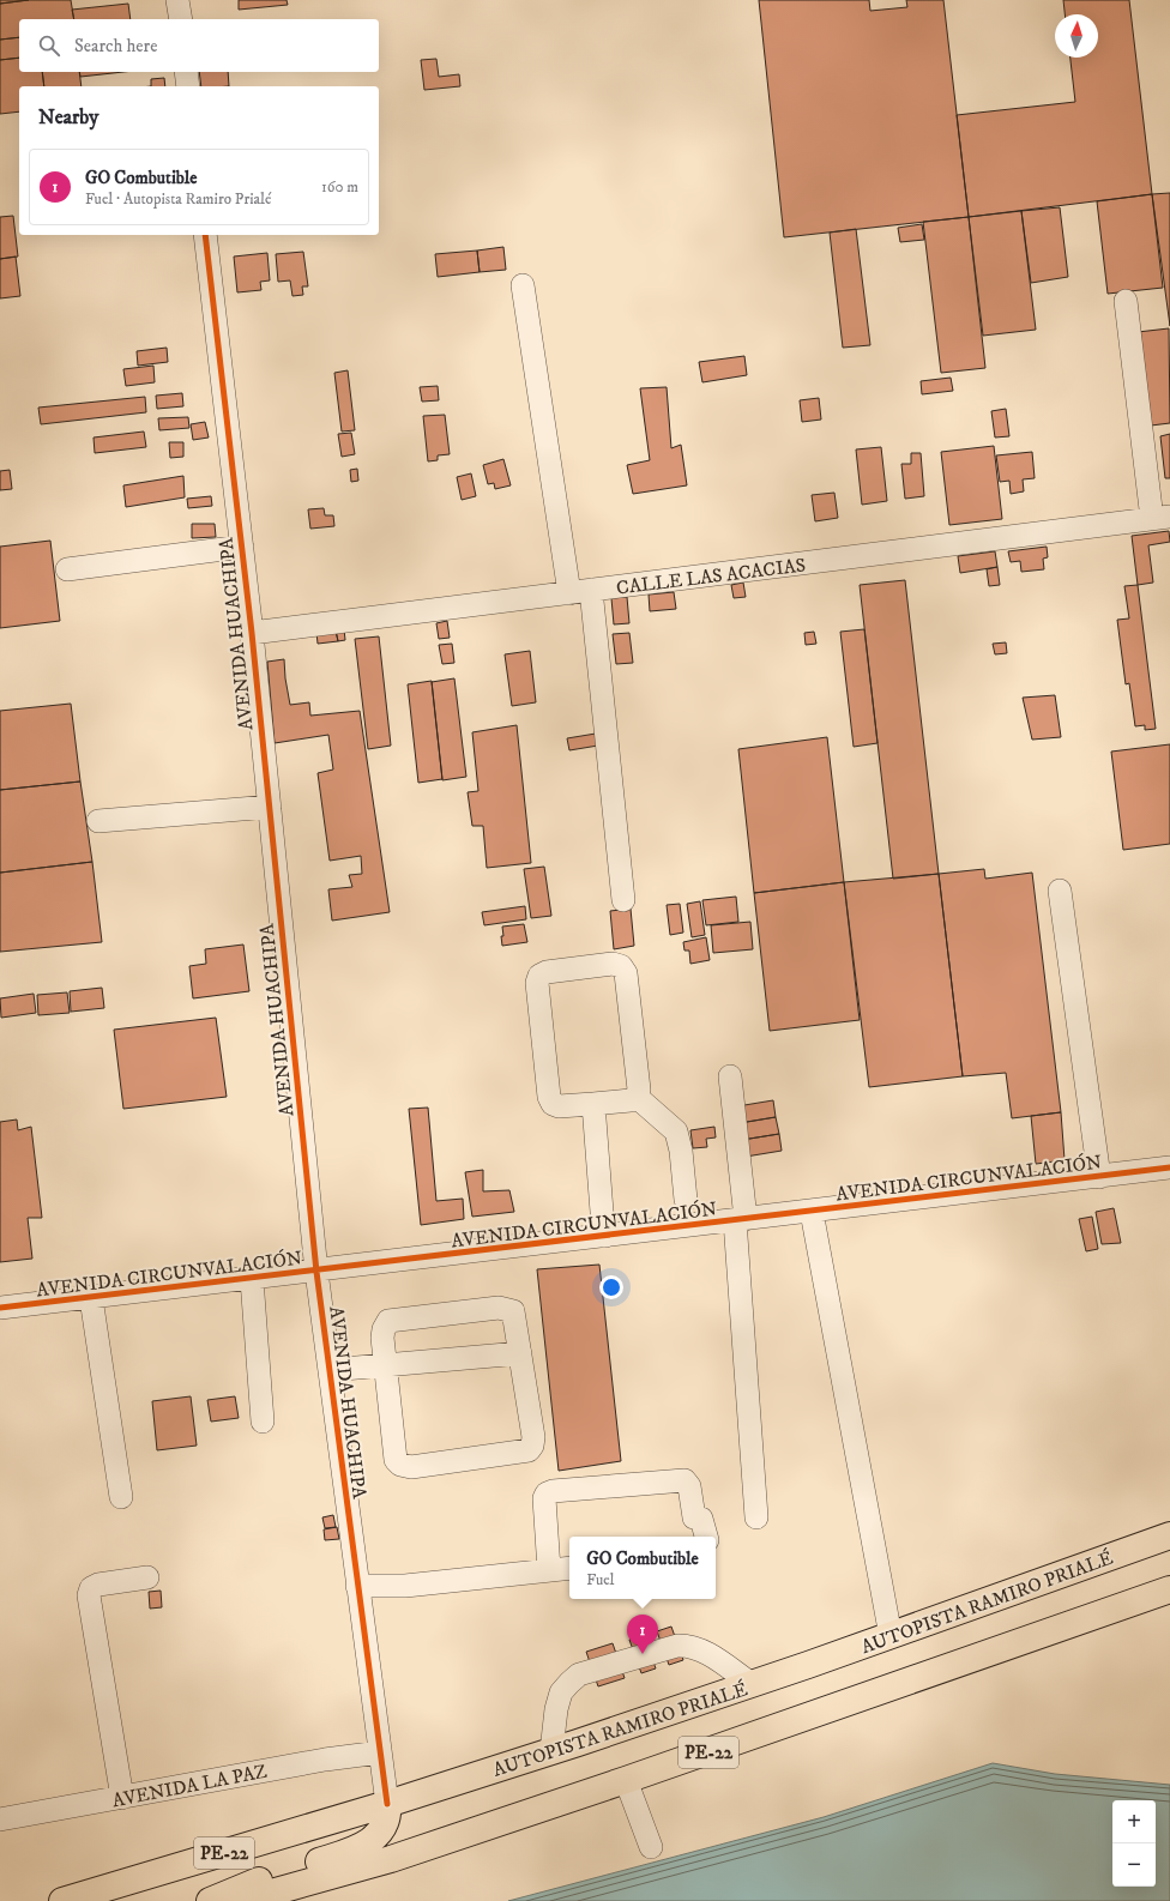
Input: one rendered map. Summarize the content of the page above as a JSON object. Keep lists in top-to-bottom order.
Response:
{
  "streets": {
    "highway": ["AUTOPISTA RAMIRO PRIALÉ", "PE-22"],
    "street": [
      "CALLE LAS ACACIAS",
      "AVENIDA HUACHIPA",
      "AVENIDA CIRCUNVALACIÓN",
      "AVENIDA LA PAZ"
    ]
  },
  "crossings": [
    ["CALLE LAS ACACIAS", "AVENIDA HUACHIPA"],
    ["AVENIDA HUACHIPA", "AVENIDA CIRCUNVALACIÓN"],
    ["AVENIDA HUACHIPA", "AUTOPISTA RAMIRO PRIALÉ"],
    ["AVENIDA HUACHIPA", "AVENIDA LA PAZ"]
  ],
  "north": "top",
  "page": {
    "search": "Search here",
    "heading": "Nearby",
    "list": [
      {
        "mark": "1",
        "name": "GO Combutible",
        "note": "Fuel · Autopista Ramiro Prialé",
        "value": "160 m"
      }
    ],
    "popup": ["GO Combutible", "Fuel"],
    "pins": "1",
    "map_buttons": ["+", "−"]
  }
}
